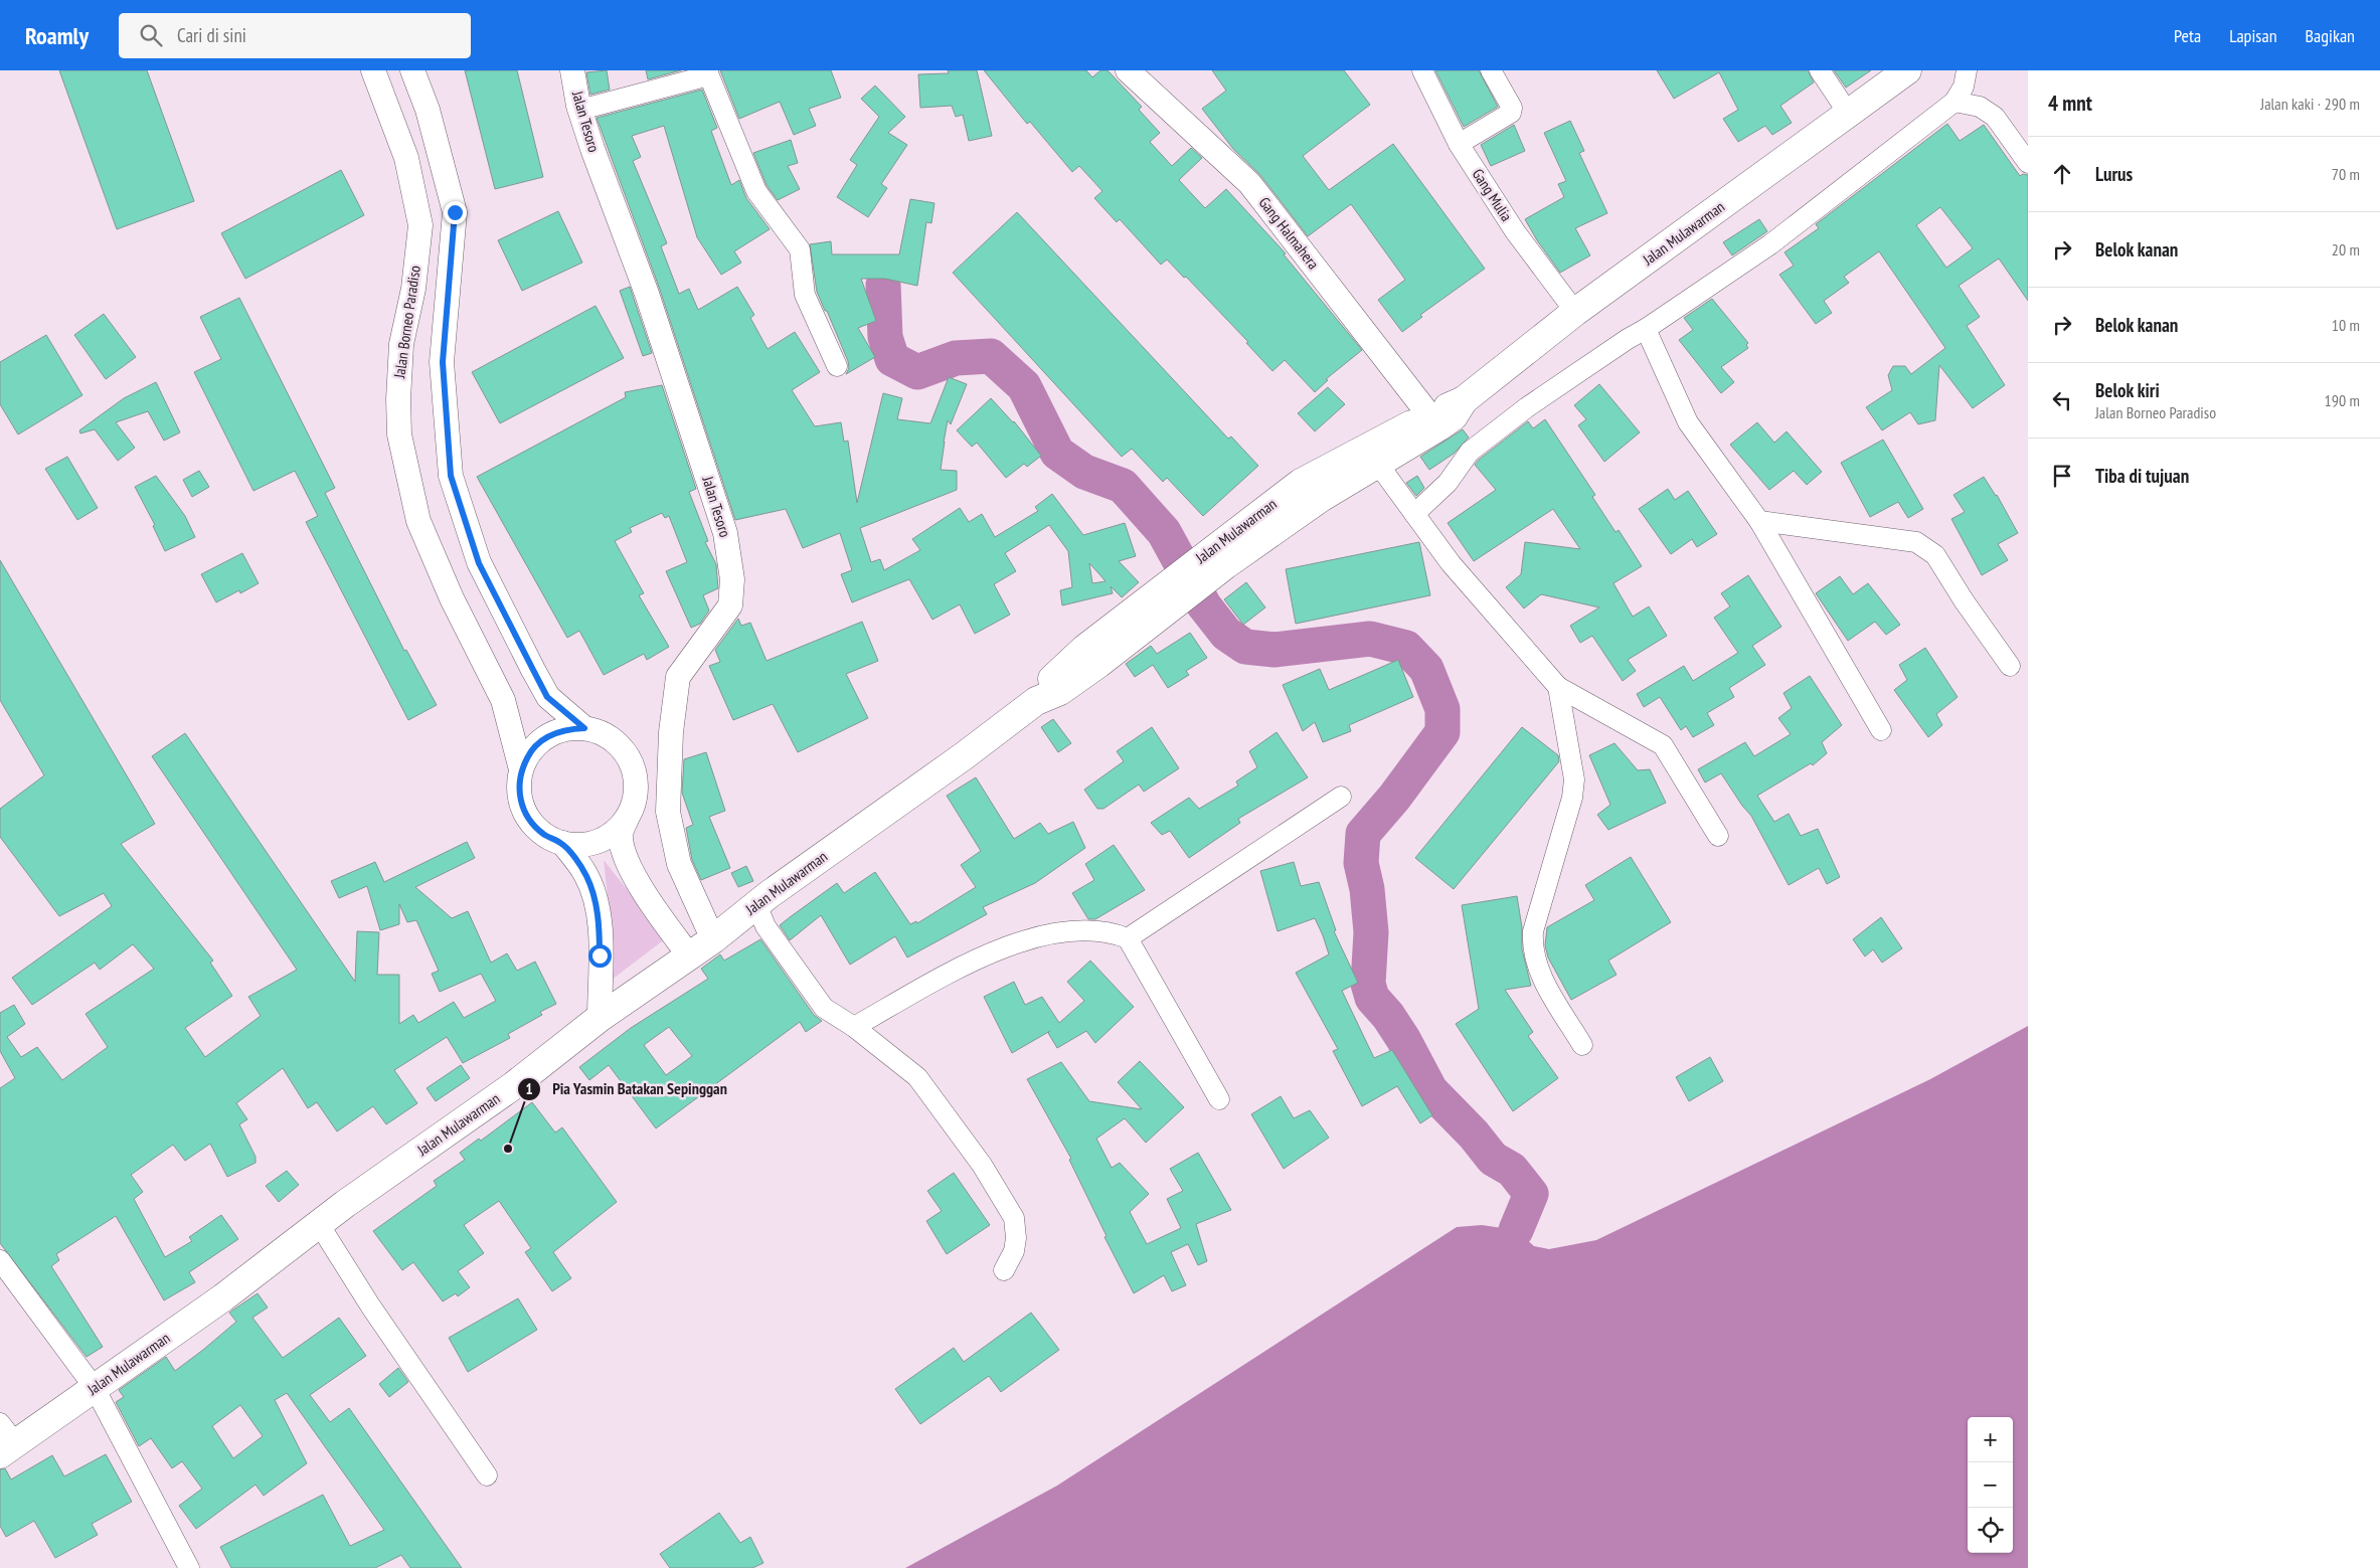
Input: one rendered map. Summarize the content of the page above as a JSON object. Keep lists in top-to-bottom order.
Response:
{
  "streets": {
    "highway": ["Jalan Mulawarman"],
    "street": [
      "Jalan Tesoro",
      "Gang Mulia",
      "Gang Halmahera",
      "Jalan Borneo Paradiso"
    ]
  },
  "crossings": [
    ["Jalan Tesoro", "Jalan Mulawarman"],
    ["Gang Mulia", "Jalan Mulawarman"],
    ["Gang Halmahera", "Jalan Mulawarman"]
  ],
  "places": ["Pia Yasmin Batakan Sepinggan"],
  "page": {
    "header": "Roamly",
    "search": "Cari di sini",
    "nav": ["Peta", "Lapisan", "Bagikan"],
    "heading": ["4 mnt", "Jalan kaki · 290 m"],
    "list": [
      ["Lurus", "70 m"],
      ["Belok kanan", "20 m"],
      ["Belok kanan", "10 m"],
      ["Belok kiri", "Jalan Borneo Paradiso", "190 m"],
      "Tiba di tujuan"
    ],
    "map_buttons": ["+", "−"]
  }
}
